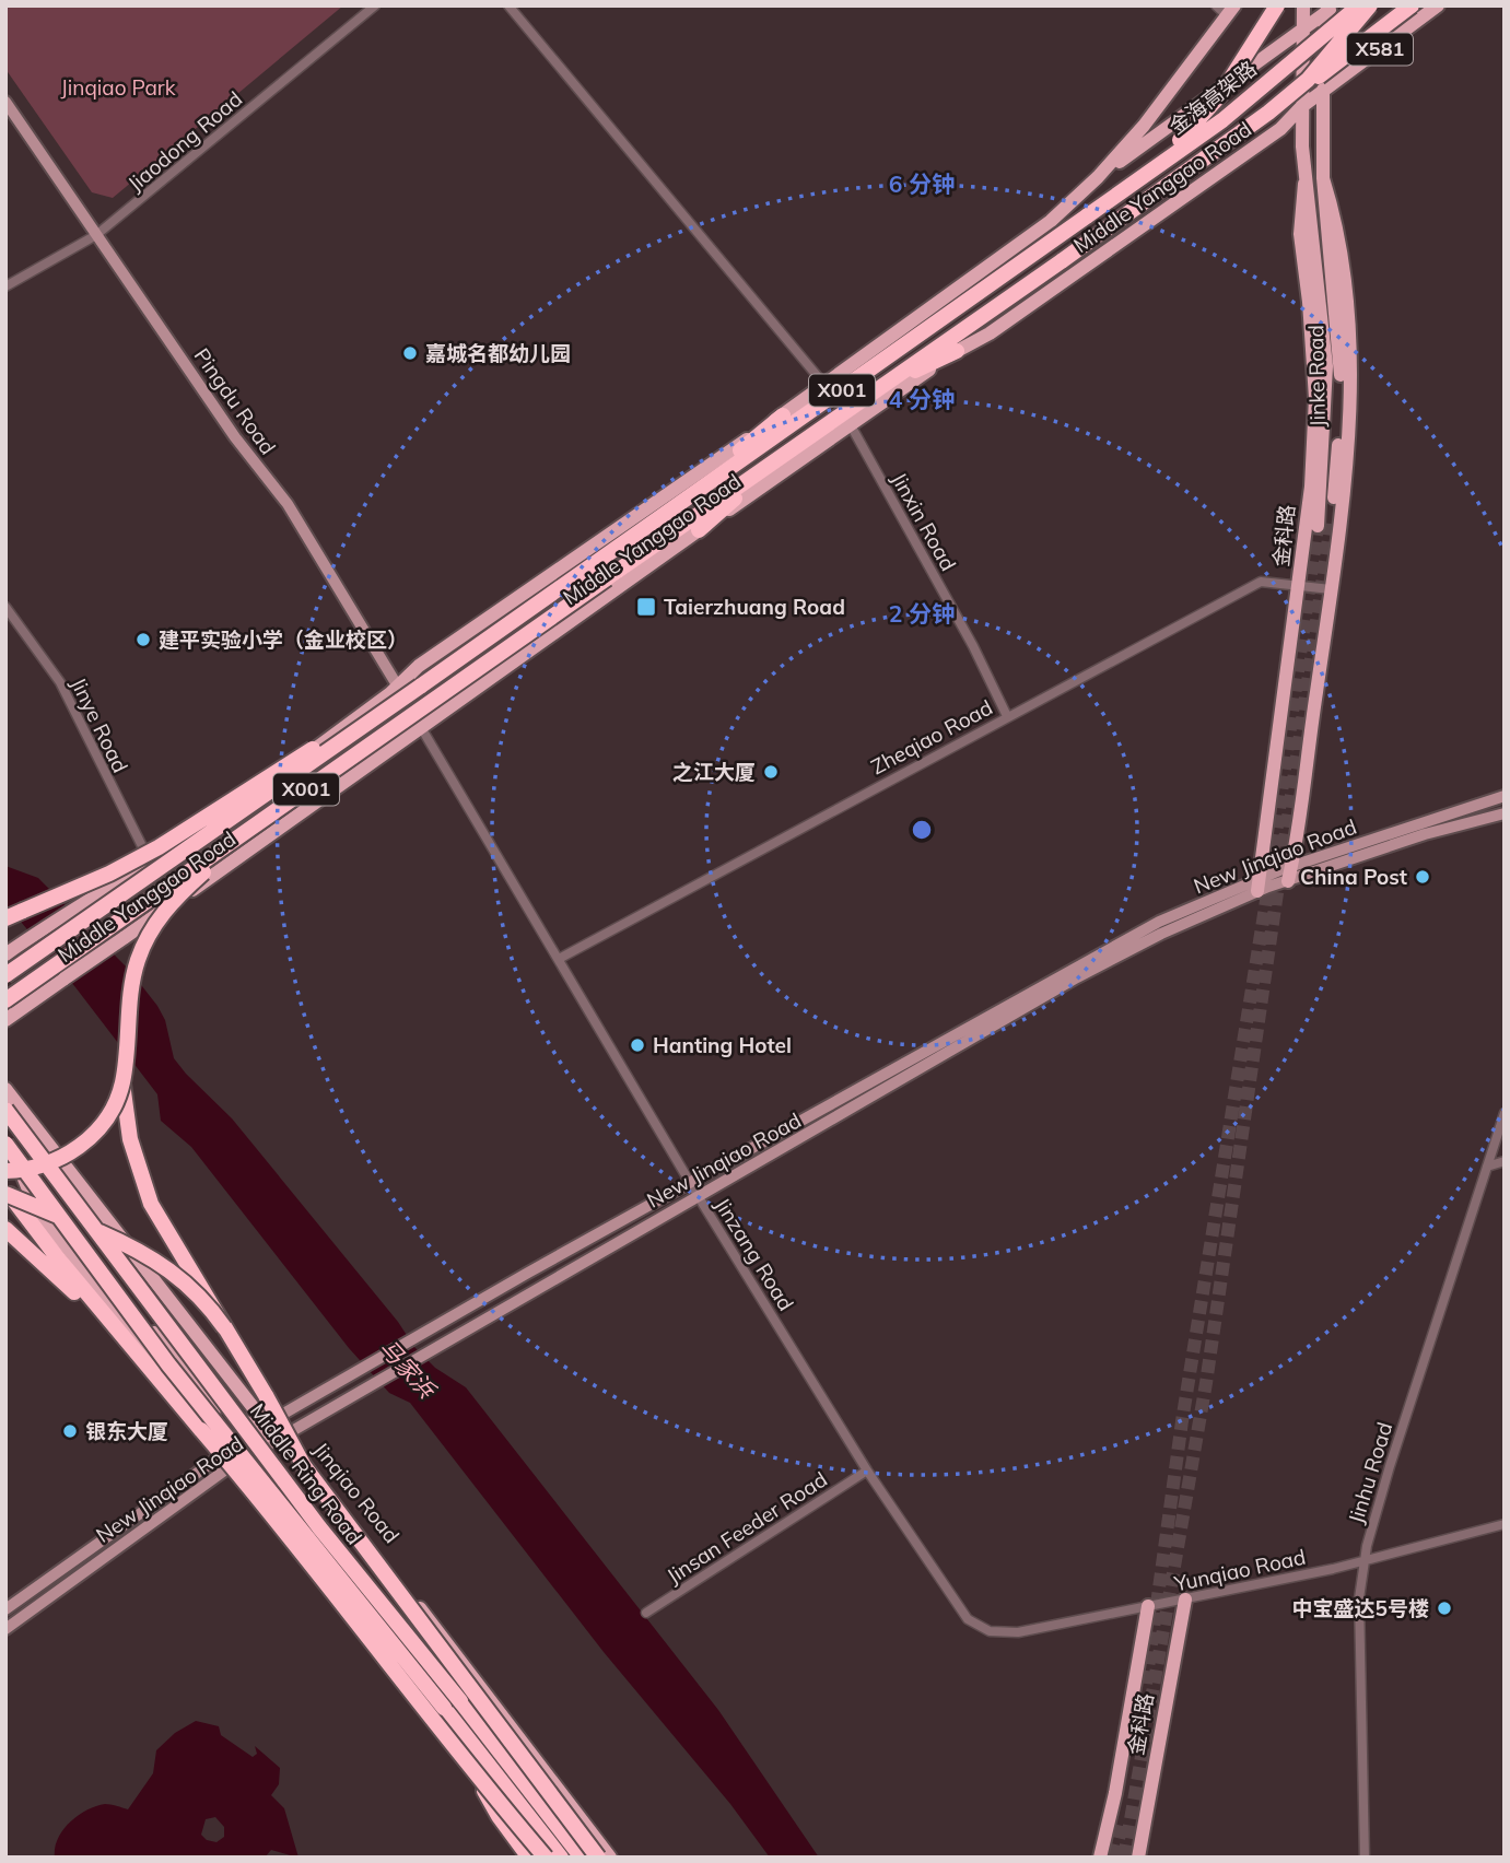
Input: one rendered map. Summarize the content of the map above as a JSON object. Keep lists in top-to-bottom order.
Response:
{
  "streets": {
    "highway": [
      "金海高架路",
      "Middle Yanggao Road",
      "X001",
      "Middle Ring Road"
    ],
    "main road": [
      "X581",
      "Jinke Road",
      "金科路",
      "Jinqiao Road"
    ],
    "street": [
      "Jiaodong Road",
      "Pingdu Road",
      "Jinxin Road",
      "Jinye Road",
      "Zheqiao Road",
      "New Jinqiao Road",
      "Jinzang Road",
      "Jinhu Road",
      "Jinsan Feeder Road",
      "Yunqiao Road"
    ]
  },
  "crossings": [
    ["X581", "Middle Yanggao Road"],
    ["金海高架路", "Middle Yanggao Road"],
    ["金海高架路", "X001"],
    ["Jiaodong Road", "Pingdu Road"],
    ["Middle Yanggao Road", "X001"],
    ["Middle Yanggao Road", "Pingdu Road"],
    ["Middle Yanggao Road", "Jinxin Road"],
    ["Middle Yanggao Road", "金科路"],
    ["Middle Yanggao Road", "Jinye Road"],
    ["Middle Yanggao Road", "Jinzang Road"],
    ["Jinke Road", "金科路"],
    ["Pingdu Road", "Jinzang Road"],
    ["Jinxin Road", "Zheqiao Road"],
    ["金科路", "Zheqiao Road"],
    ["金科路", "New Jinqiao Road"],
    ["金科路", "Yunqiao Road"],
    ["Zheqiao Road", "Jinzang Road"],
    ["New Jinqiao Road", "Jinzang Road"],
    ["New Jinqiao Road", "Jinqiao Road"],
    ["Jinzang Road", "Jinsan Feeder Road"],
    ["Jinzang Road", "Yunqiao Road"],
    ["Jinhu Road", "Yunqiao Road"]
  ],
  "water": ["马家浜"],
  "parks": ["Jinqiao Park"],
  "places": {
    "other": [
      "嘉城名都幼儿园",
      "建平实验小学（金业校区）",
      "之江大厦",
      "China Post",
      "Hanting Hotel",
      "银东大厦",
      "中宝盛达5号楼"
    ],
    "transit": ["Taierzhuang Road"]
  },
  "rings": ["6 分钟", "4 分钟", "2 分钟"]
}
